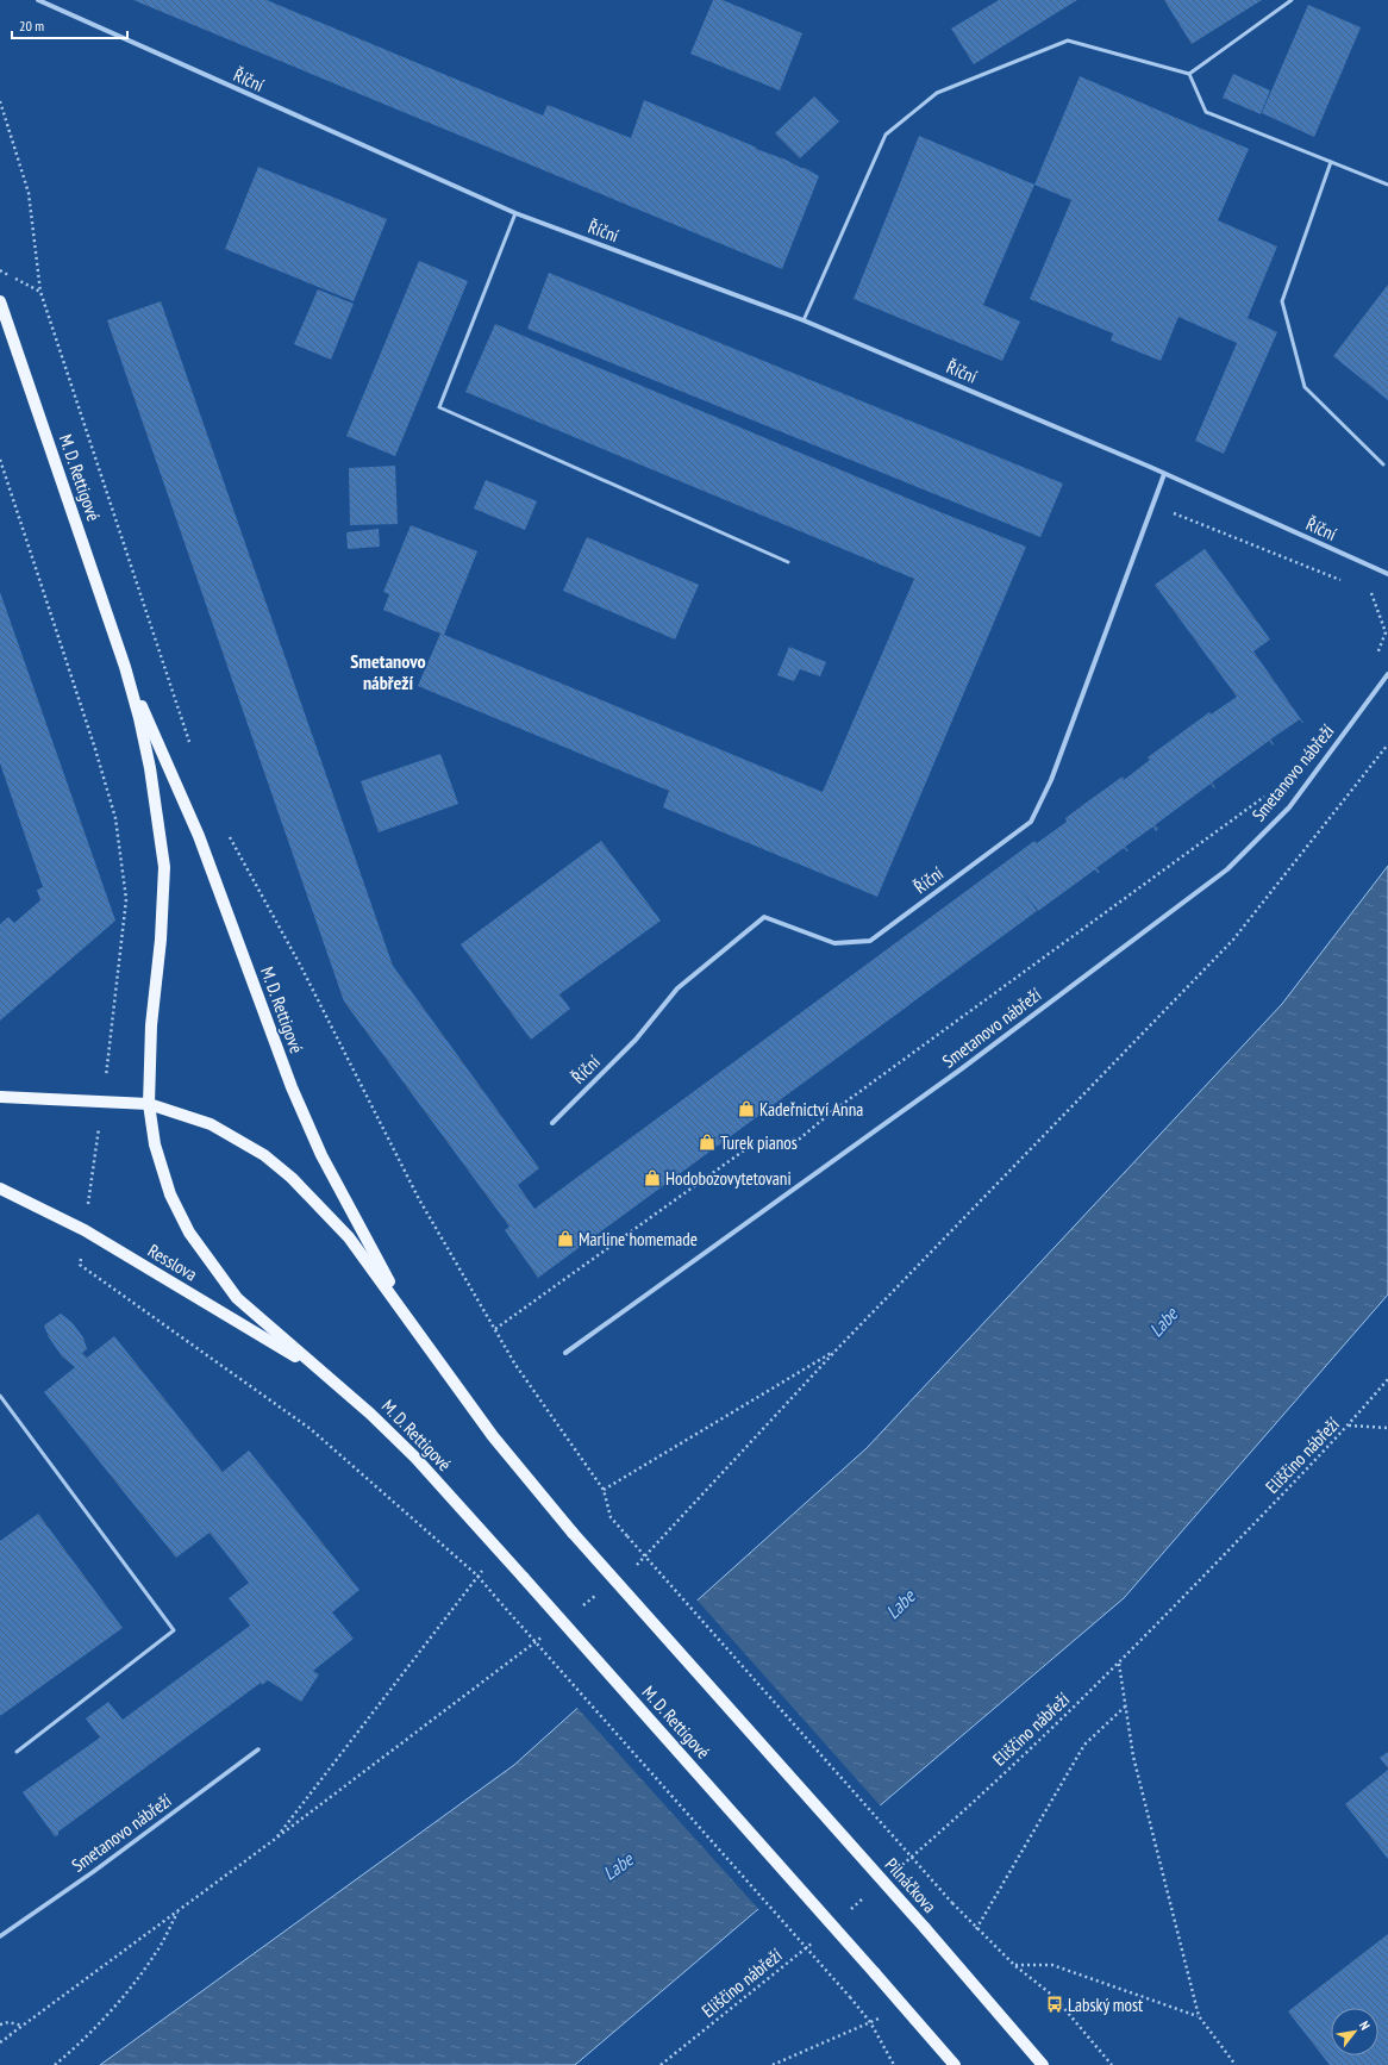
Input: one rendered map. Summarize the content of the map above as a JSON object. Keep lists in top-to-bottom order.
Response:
{
  "streets": {
    "main road": ["M. D. Rettigové", "Resslova", "Pilnáčkova"],
    "street": ["Říční", "Smetanovo nábřeží"],
    "path": ["Eliščino nábřeží"]
  },
  "crossings": [
    ["M. D. Rettigové", "Resslova"],
    ["M. D. Rettigové", "Pilnáčkova"]
  ],
  "districts": ["Smetanovo nábřeží"],
  "water": ["Labe"],
  "places": {
    "shop": [
      "Kadeřnictví Anna",
      "Turek pianos",
      "Hodobozovytetovani",
      "Marline homemade"
    ],
    "bus stop": ["Labský most"]
  },
  "scale_bar": "20 m",
  "north": "top right"
}
